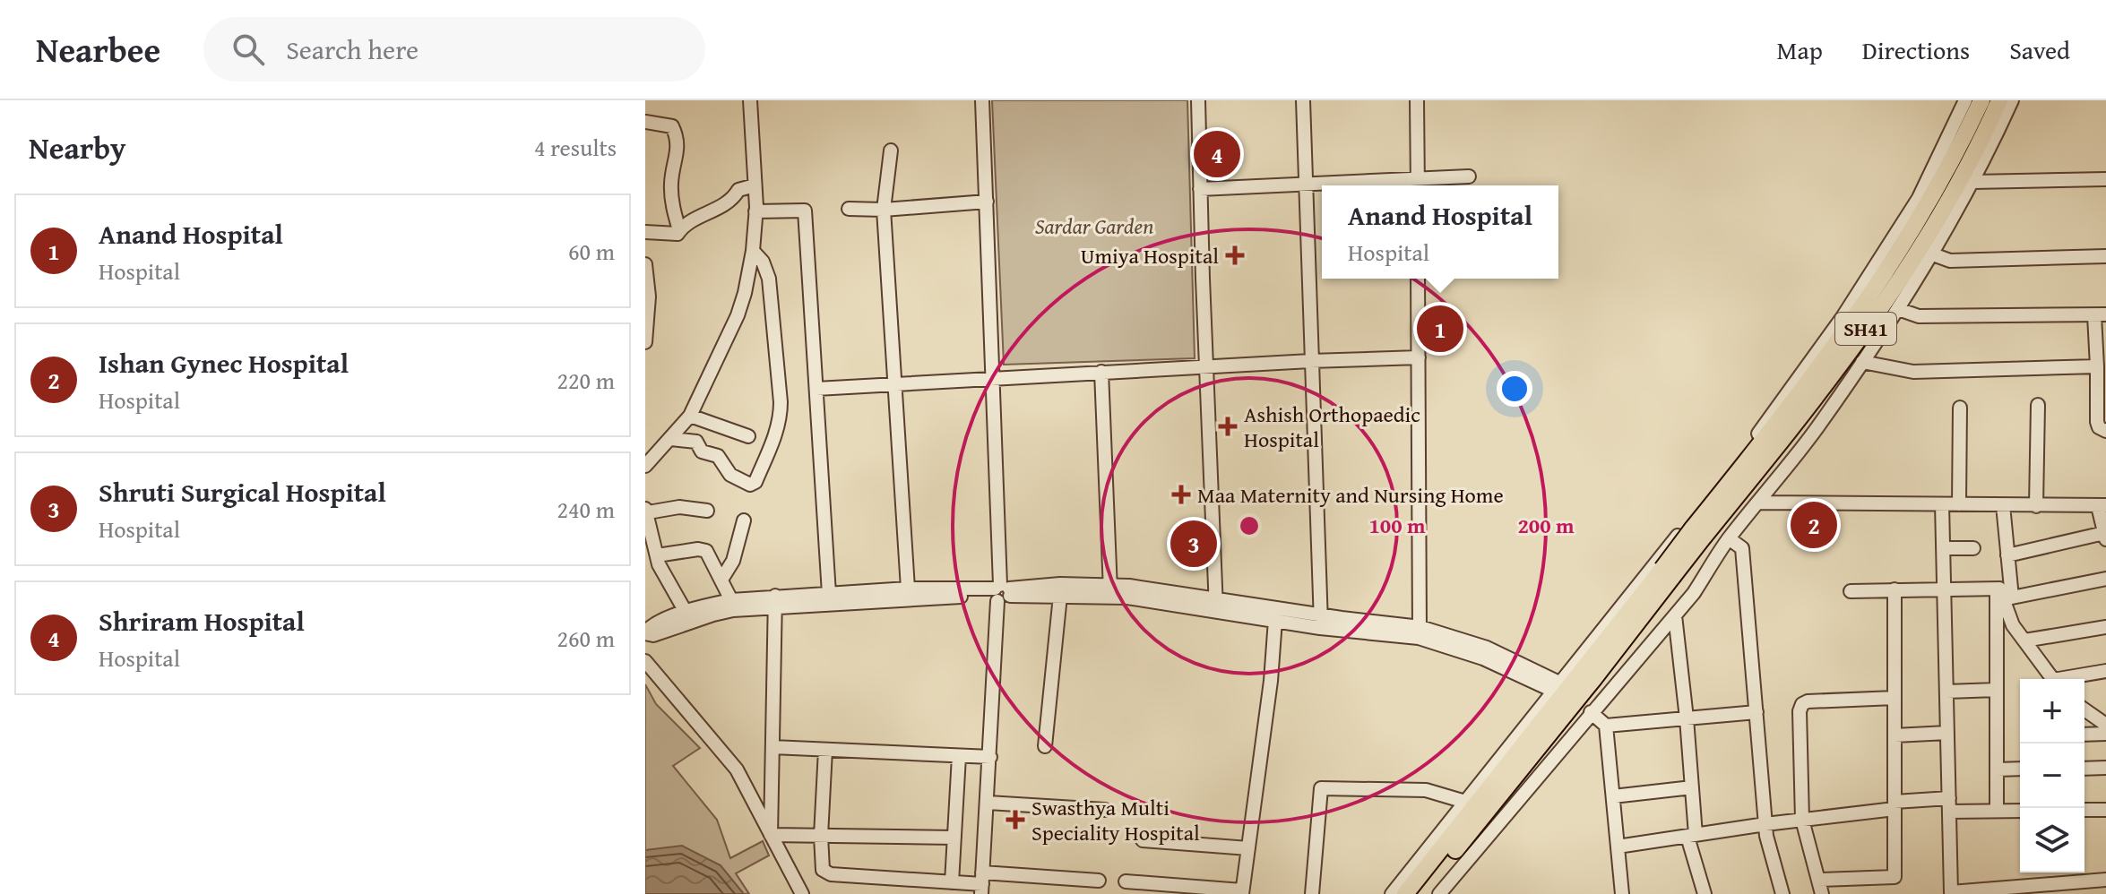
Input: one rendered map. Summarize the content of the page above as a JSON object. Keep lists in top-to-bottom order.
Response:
{
  "streets": {
    "main road": ["SH41"]
  },
  "parks": ["Sardar Garden"],
  "places": {
    "health": [
      "Umiya Hospital",
      "Ashish Orthopaedic Hospital",
      "Maa Maternity and Nursing Home",
      "Swasthya Multi Speciality Hospital"
    ]
  },
  "page": {
    "header": "Nearbee",
    "search": "Search here",
    "nav": ["Map", "Directions", "Saved"],
    "heading": ["Nearby", "4 results"],
    "pins": [
      "4",
      "1",
      "2",
      "3"
    ],
    "popup": ["Anand Hospital", "Hospital"],
    "list": [
      {
        "mark": "1",
        "name": "Anand Hospital",
        "note": "Hospital",
        "value": "60 m"
      },
      {
        "mark": "2",
        "name": "Ishan Gynec Hospital",
        "note": "Hospital",
        "value": "220 m"
      },
      {
        "mark": "3",
        "name": "Shruti Surgical Hospital",
        "note": "Hospital",
        "value": "240 m"
      },
      {
        "mark": "4",
        "name": "Shriram Hospital",
        "note": "Hospital",
        "value": "260 m"
      }
    ],
    "map_buttons": ["+", "−"]
  },
  "rings": ["100 m", "200 m"]
}
